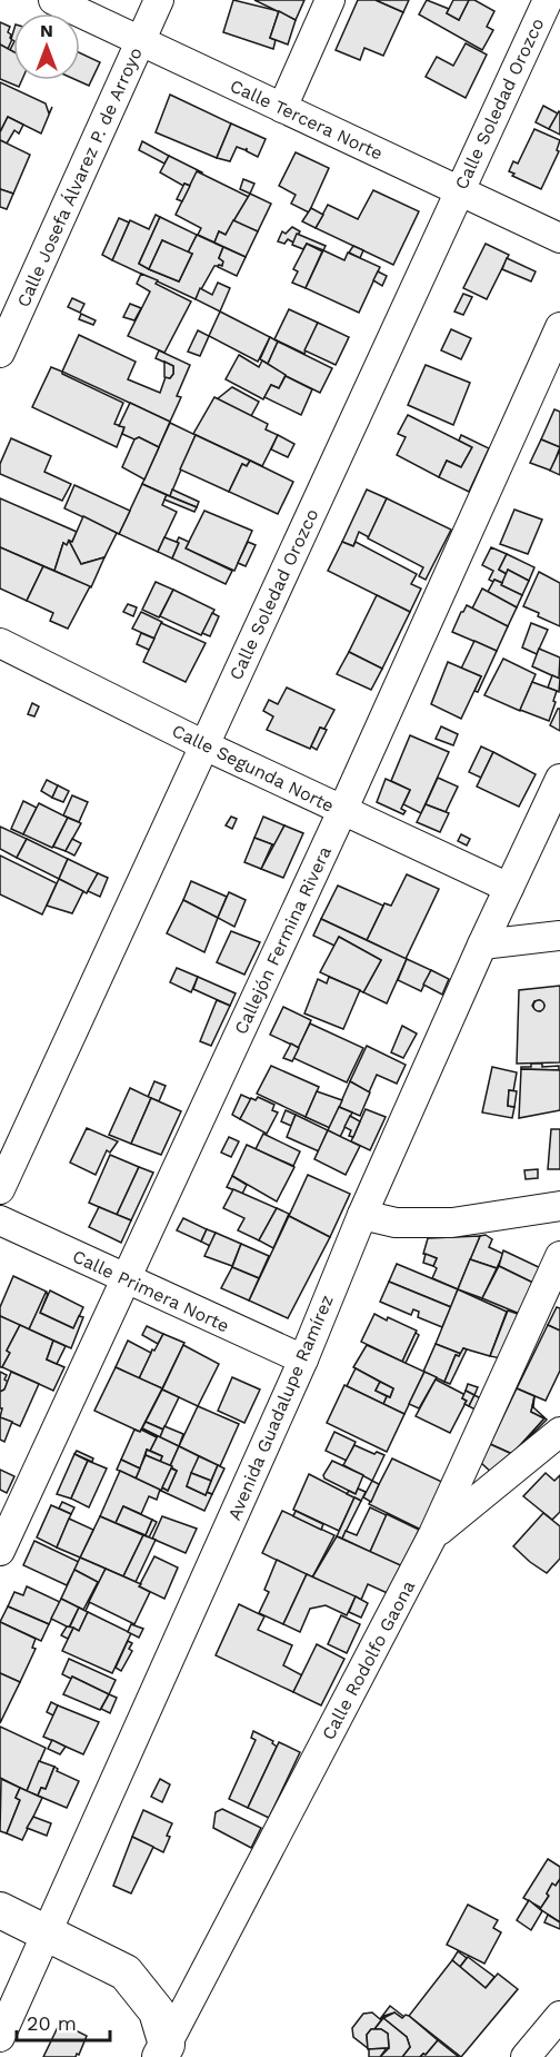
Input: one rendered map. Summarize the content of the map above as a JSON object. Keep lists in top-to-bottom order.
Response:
{
  "streets": {
    "street": [
      "Calle Soledad Orozco",
      "Calle Tercera Norte",
      "Calle Josefa Álvarez P. de Arroyo",
      "Calle Segunda Norte",
      "Callejón Fermina Rivera",
      "Calle Primera Norte",
      "Avenida Guadalupe Ramírez",
      "Calle Rodolfo Gaona"
    ]
  },
  "crossings": [
    ["Calle Soledad Orozco", "Calle Tercera Norte"],
    ["Calle Soledad Orozco", "Calle Segunda Norte"],
    ["Calle Tercera Norte", "Calle Josefa Álvarez P. de Arroyo"],
    ["Calle Segunda Norte", "Callejón Fermina Rivera"],
    ["Calle Segunda Norte", "Avenida Guadalupe Ramírez"],
    ["Callejón Fermina Rivera", "Calle Primera Norte"],
    ["Calle Primera Norte", "Avenida Guadalupe Ramírez"]
  ],
  "scale_bar": "20 m",
  "north": "top"
}
